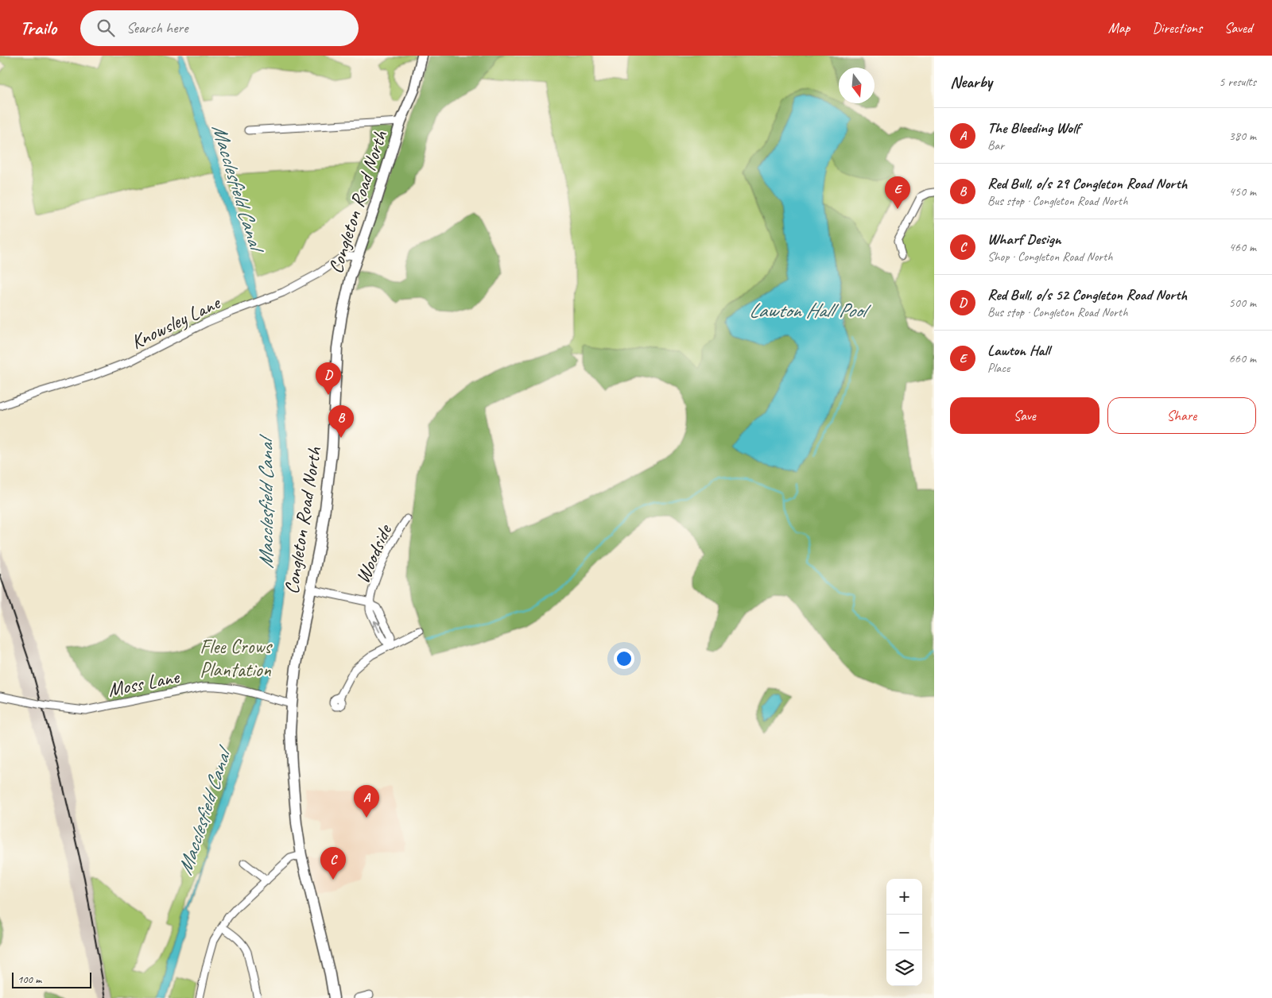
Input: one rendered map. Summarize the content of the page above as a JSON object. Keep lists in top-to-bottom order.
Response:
{
  "streets": {
    "highway": ["Congleton Road North"],
    "street": ["Knowsley Lane", "Woodside", "Moss Lane"]
  },
  "crossings": [
    ["Congleton Road North", "Knowsley Lane"],
    ["Congleton Road North", "Moss Lane"]
  ],
  "water": ["Macclesfield Canal", "Lawton Hall Pool"],
  "parks": ["Flee Crows Plantation"],
  "scale_bar": "100 m",
  "north": "bottom",
  "page": {
    "header": "Trailo",
    "search": "Search here",
    "nav": ["Map", "Directions", "Saved"],
    "heading": ["Nearby", "5 results"],
    "list": [
      {
        "mark": "A",
        "name": "The Bleeding Wolf",
        "note": "Bar",
        "value": "380 m"
      },
      {
        "mark": "B",
        "name": "Red Bull, o/s 29 Congleton Road North",
        "note": "Bus stop · Congleton Road North",
        "value": "450 m"
      },
      {
        "mark": "C",
        "name": "Wharf Design",
        "note": "Shop · Congleton Road North",
        "value": "460 m"
      },
      {
        "mark": "D",
        "name": "Red Bull, o/s 52 Congleton Road North",
        "note": "Bus stop · Congleton Road North",
        "value": "500 m"
      },
      {
        "mark": "E",
        "name": "Lawton Hall",
        "note": "Place",
        "value": "660 m"
      }
    ],
    "pins": [
      "E",
      "D",
      "B",
      "A",
      "C"
    ],
    "buttons": ["Save", "Share"],
    "map_buttons": ["+", "−"],
    "scale": "100 m"
  }
}
